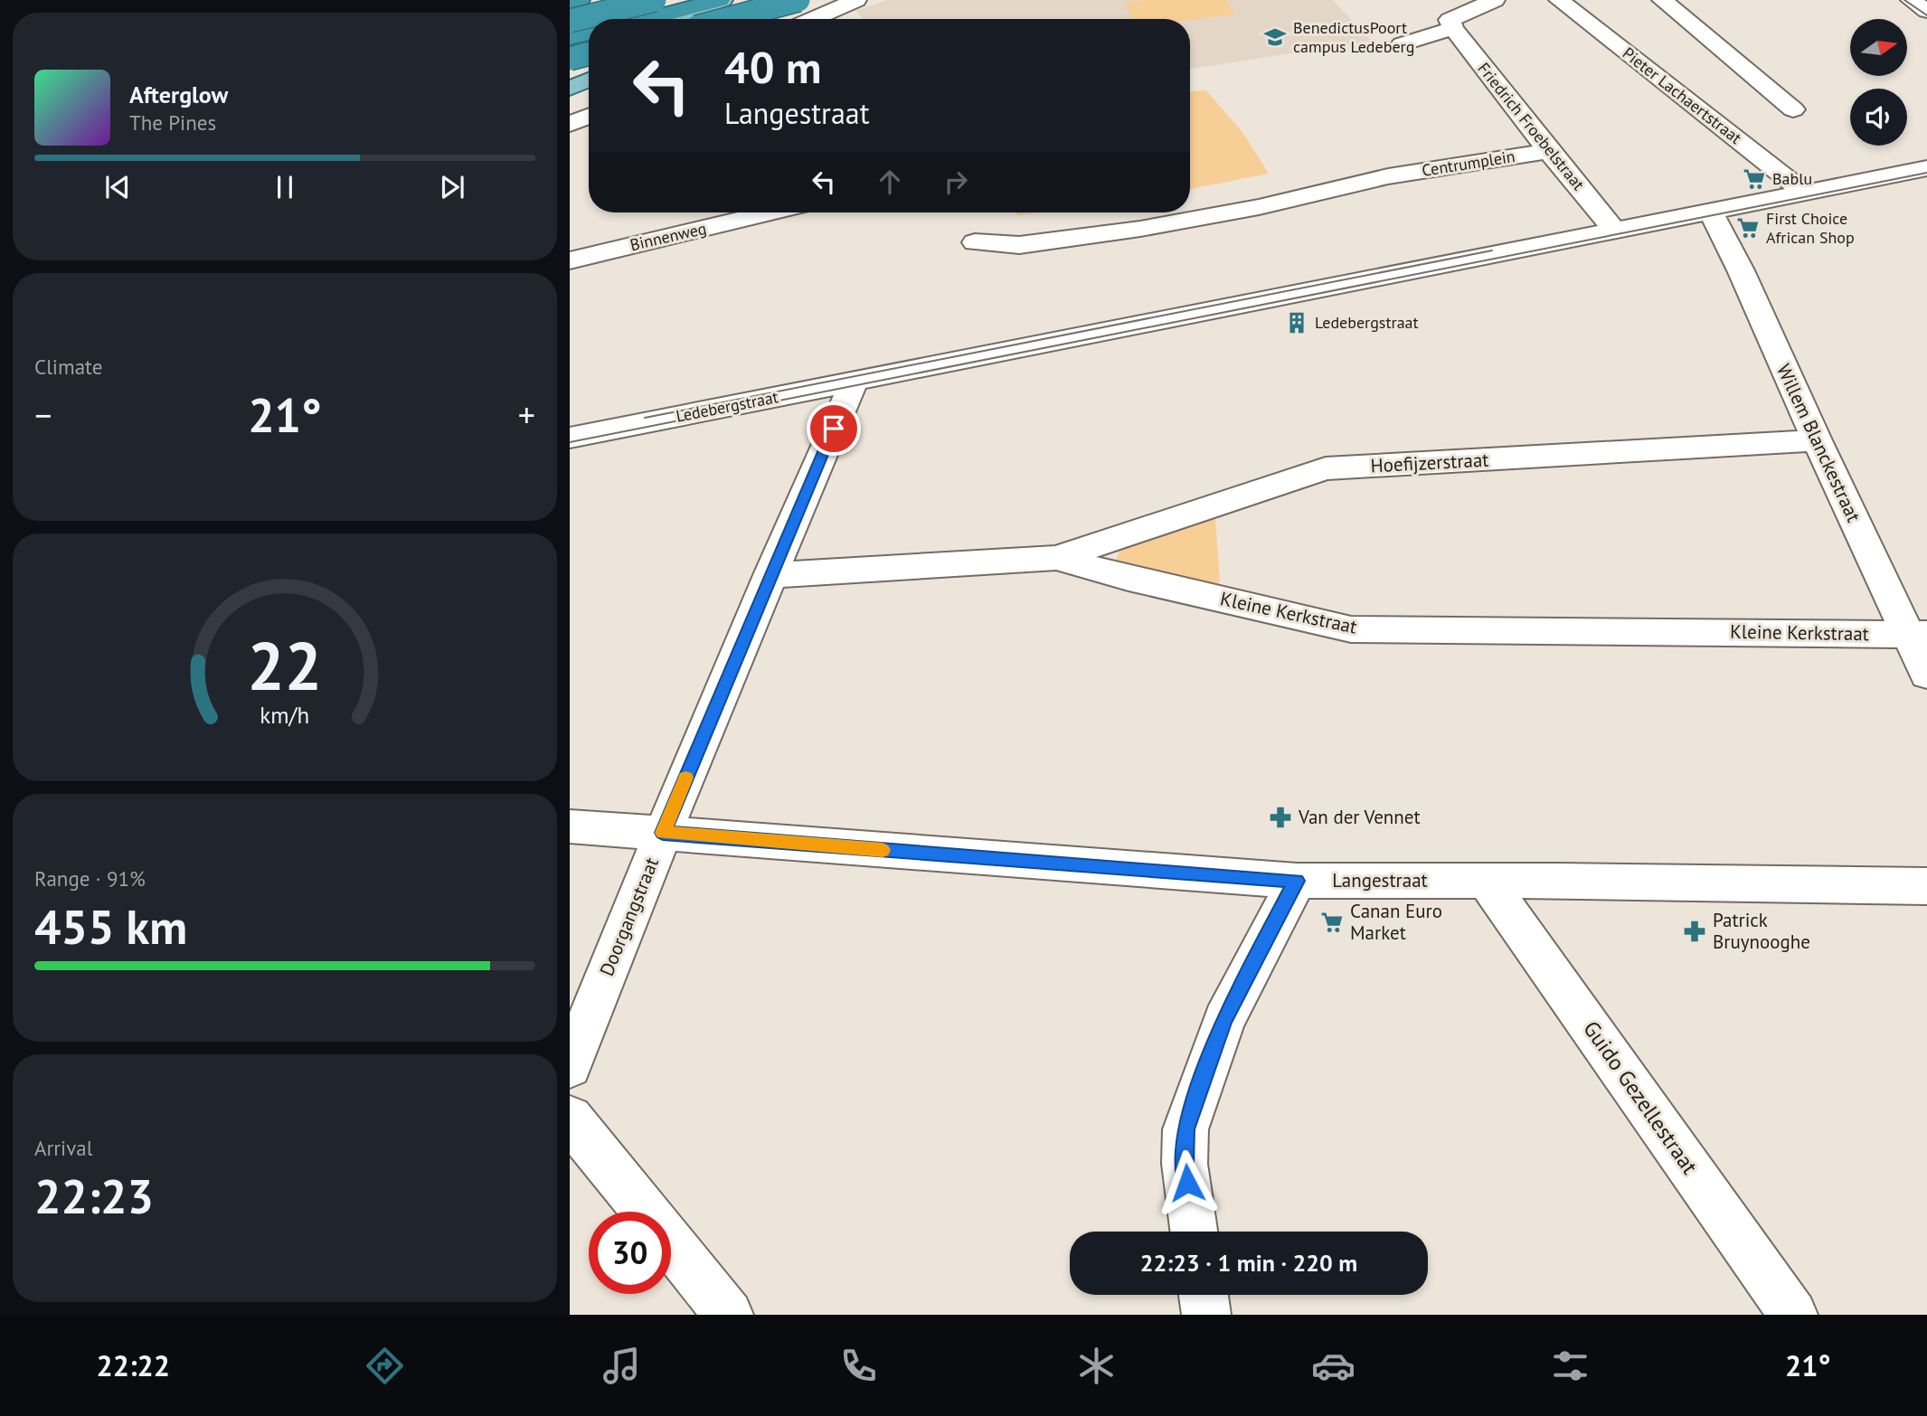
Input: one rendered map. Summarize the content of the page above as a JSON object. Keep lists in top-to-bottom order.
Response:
{
  "streets": {
    "street": [
      "Pieter Lachaertstraat",
      "Friedrich Froebelstraat",
      "Centrumplein",
      "Binnenweg",
      "Ledebergstraat",
      "Willem Blanckestraat",
      "Hoefijzerstraat",
      "Kleine Kerkstraat",
      "Langestraat",
      "Doorgangstraat",
      "Guido Gezellestraat"
    ]
  },
  "crossings": [
    ["Pieter Lachaertstraat", "Ledebergstraat"],
    ["Friedrich Froebelstraat", "Centrumplein"],
    ["Friedrich Froebelstraat", "Ledebergstraat"],
    ["Ledebergstraat", "Willem Blanckestraat"],
    ["Ledebergstraat", "Doorgangstraat"],
    ["Willem Blanckestraat", "Hoefijzerstraat"],
    ["Willem Blanckestraat", "Kleine Kerkstraat"],
    ["Hoefijzerstraat", "Kleine Kerkstraat"],
    ["Kleine Kerkstraat", "Doorgangstraat"],
    ["Langestraat", "Doorgangstraat"],
    ["Langestraat", "Guido Gezellestraat"]
  ],
  "places": {
    "school or university": ["BenedictusPoort campus Ledeberg"],
    "supermarket": ["Bablu", "First Choice African Shop", "Canan Euro Market"],
    "building": ["Ledebergstraat"],
    "pharmacy": ["Van der Vennet", "Patrick Bruynooghe"]
  },
  "north": "right",
  "page": {
    "turn": ["40 m", "Langestraat"],
    "song": ["Afterglow", "The Pines"],
    "tile": [
      "Climate",
      ["Range · 91%", "455 km"],
      ["Arrival", "22:23"]
    ],
    "heat": ["−", "21°", "+"],
    "limit": "30",
    "trip": "22:23 · 1 min · 220 m",
    "tabs": ["22:22", "21°"],
    "gauge": ["22", "km/h"]
  }
}
